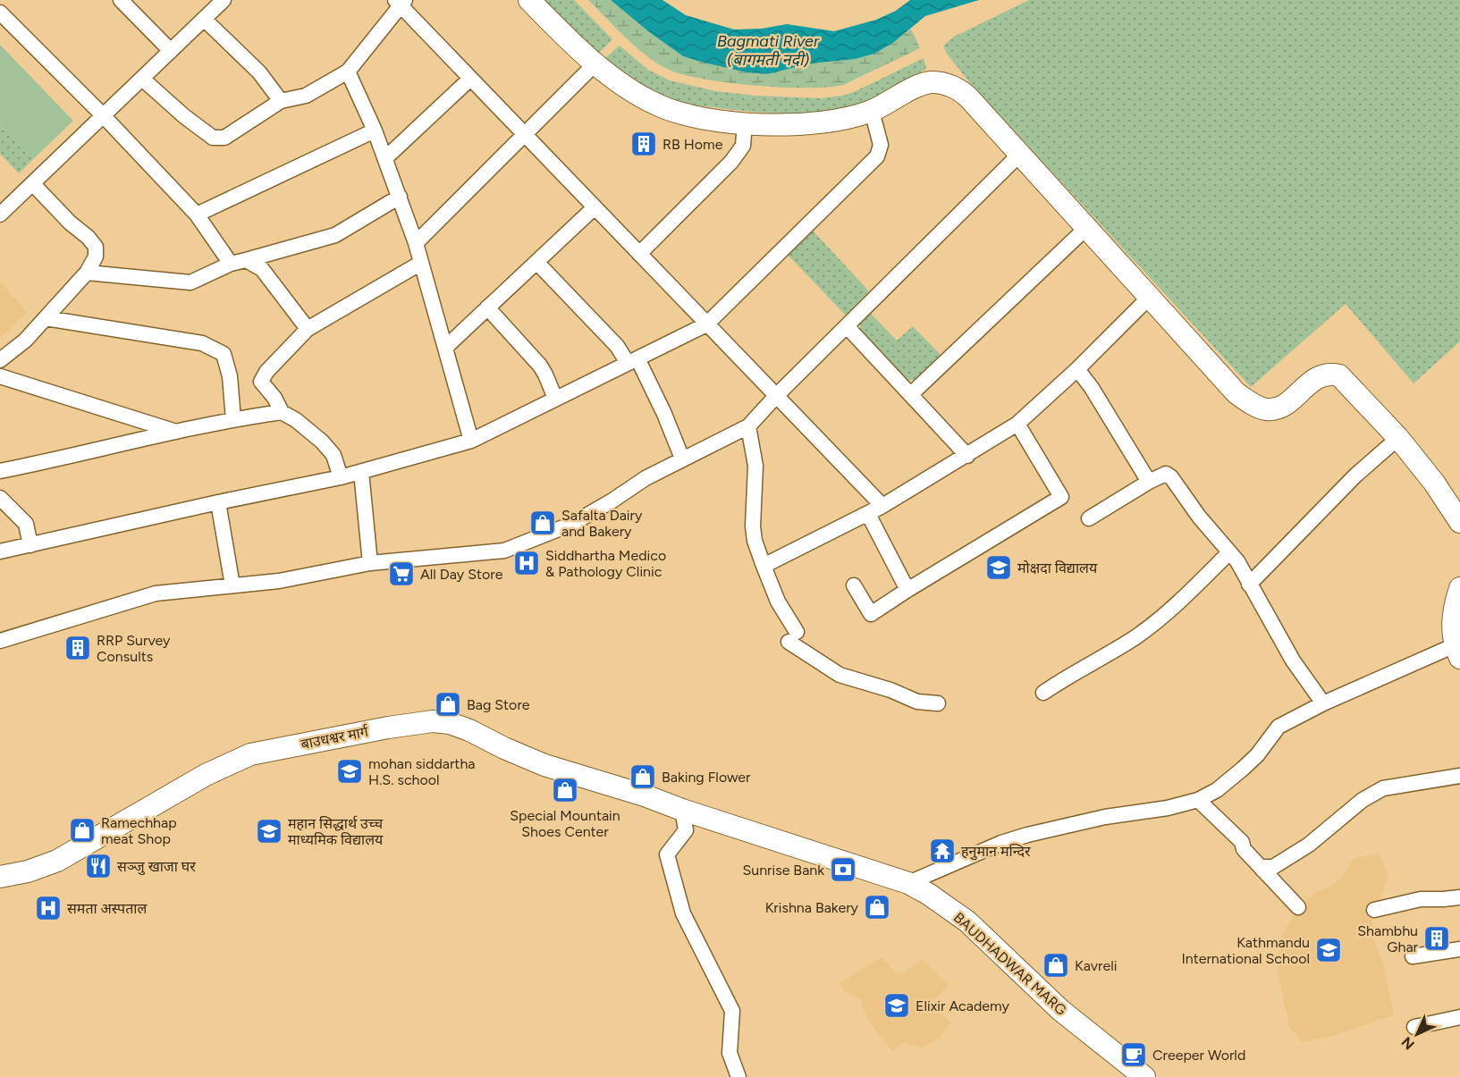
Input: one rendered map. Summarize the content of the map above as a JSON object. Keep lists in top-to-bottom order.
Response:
{
  "streets": {
    "main road": ["बाउधश्वर मार्ग", "BAUDHADWAR MARG"]
  },
  "crossings": [
    ["बाउधश्वर मार्ग", "BAUDHADWAR MARG"]
  ],
  "water": ["Bagmati River (बागमती नदी)"],
  "places": {
    "building": ["RB Home", "RRP Survey Consults", "Shambhu Ghar"],
    "shop": [
      "Safalta Dairy and Bakery",
      "Bag Store",
      "Baking Flower",
      "Special Mountain Shoes Center",
      "Ramechhap meat Shop",
      "Krishna Bakery",
      "Kavreli"
    ],
    "hospital": ["Siddhartha Medico & Pathology Clinic", "समता अस्पताल"],
    "school or university": [
      "मोक्षदा विद्यालय",
      "mohan siddartha H.S. school",
      "महान सिद्धार्थ उच्च माध्यमिक विद्यालय",
      "Kathmandu International School",
      "Elixir Academy"
    ],
    "supermarket": ["All Day Store"],
    "temple": ["हनुमान मन्दिर"],
    "restaurant": ["सञ्जु खाजा घर"],
    "bank": ["Sunrise Bank"],
    "cafe": ["Creeper World"]
  },
  "north": "bottom left"
}
